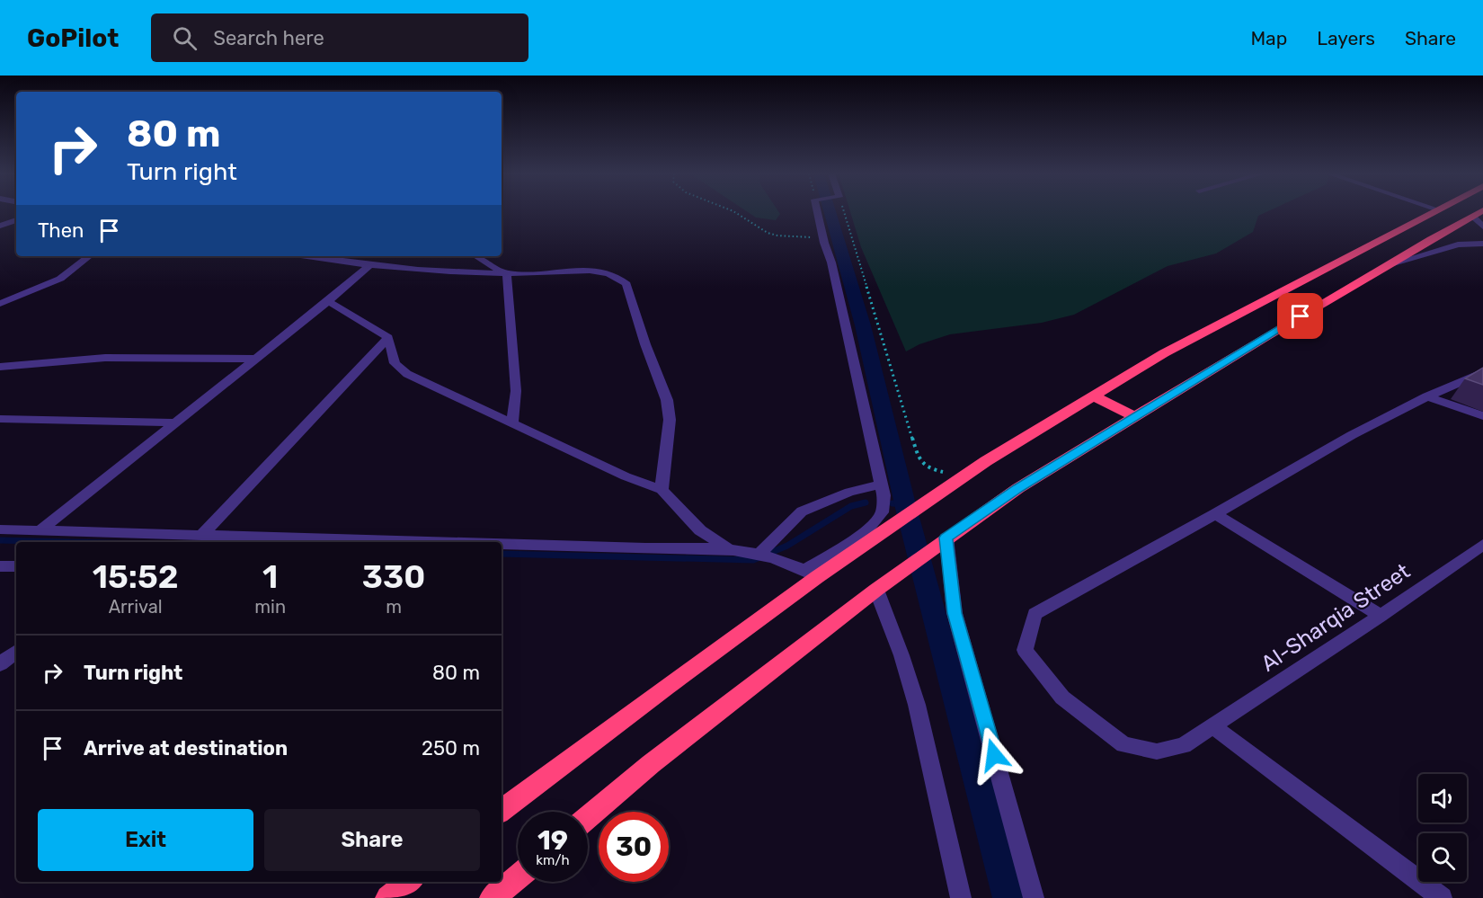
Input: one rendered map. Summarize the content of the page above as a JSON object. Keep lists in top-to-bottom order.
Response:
{
  "streets": {
    "street": ["Al-Sharqia Street"]
  },
  "page": {
    "header": "GoPilot",
    "search": "Search here",
    "nav": ["Map", "Layers", "Share"],
    "turn": ["80 m", "Turn right"],
    "then": "Then",
    "eta": [
      "15:52",
      "Arrival",
      "1",
      "min",
      "330",
      "m"
    ],
    "list": [
      {
        "name": "Turn right",
        "value": "80 m"
      },
      {
        "name": "Arrive at destination",
        "value": "250 m"
      }
    ],
    "buttons": ["Exit", "Share"],
    "speed": "19 km/h",
    "limit": "30"
  }
}
